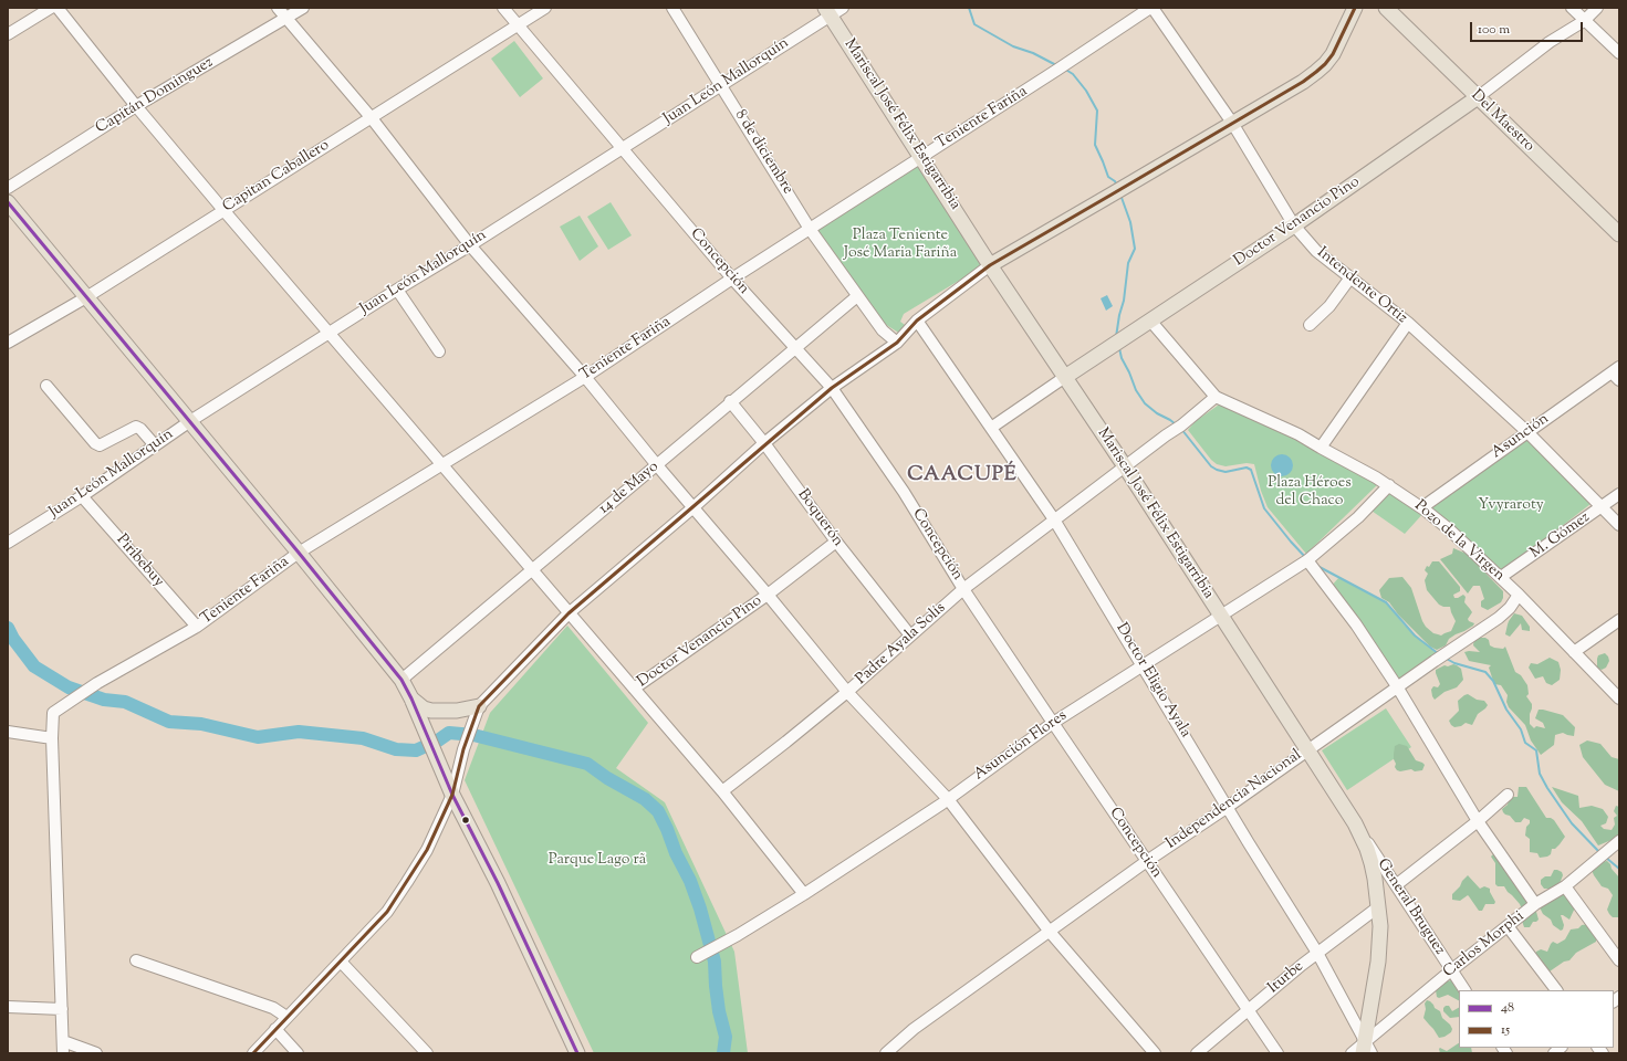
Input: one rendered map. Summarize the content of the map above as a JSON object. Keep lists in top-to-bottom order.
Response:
{
  "streets": {
    "main road": ["Del Maestro", "Mariscal José Félix Estigarribia", "Doctor Venancio Pino"],
    "street": [
      "Juan León Mallorquín",
      "Capitán Dominguez",
      "Teniente Fariña",
      "8 de diciembre",
      "Capitan Caballero",
      "Concepción",
      "Intendente Ortiz",
      "Asunción",
      "14 de Mayo",
      "Boquerón",
      "M. Gómez",
      "Pozo de la Virgen",
      "Piribebuy",
      "Padre Ayala Solís",
      "Doctor Eligio Ayala",
      "Asunción Flores",
      "Independencia Nacional",
      "General Bruguez",
      "Carlos Morphi",
      "Iturbe"
    ]
  },
  "crossings": [
    ["Juan León Mallorquín", "Mariscal José Félix Estigarribia"],
    ["Juan León Mallorquín", "8 de diciembre"],
    ["Juan León Mallorquín", "Concepción"],
    ["Juan León Mallorquín", "Piribebuy"],
    ["Teniente Fariña", "Mariscal José Félix Estigarribia"],
    ["Teniente Fariña", "8 de diciembre"],
    ["Teniente Fariña", "Concepción"],
    ["Teniente Fariña", "Intendente Ortiz"],
    ["Teniente Fariña", "Piribebuy"],
    ["Del Maestro", "Doctor Venancio Pino"],
    ["Mariscal José Félix Estigarribia", "Doctor Venancio Pino"],
    ["Mariscal José Félix Estigarribia", "Padre Ayala Solís"],
    ["Mariscal José Félix Estigarribia", "Doctor Eligio Ayala"],
    ["Mariscal José Félix Estigarribia", "Asunción Flores"],
    ["Mariscal José Félix Estigarribia", "Independencia Nacional"],
    ["Mariscal José Félix Estigarribia", "General Bruguez"],
    ["Mariscal José Félix Estigarribia", "Carlos Morphi"],
    ["Mariscal José Félix Estigarribia", "Iturbe"],
    ["8 de diciembre", "14 de Mayo"],
    ["Capitan Caballero", "Concepción"],
    ["Doctor Venancio Pino", "Intendente Ortiz"],
    ["Doctor Venancio Pino", "Boquerón"],
    ["Doctor Venancio Pino", "Pozo de la Virgen"],
    ["Doctor Venancio Pino", "Doctor Eligio Ayala"],
    ["Concepción", "14 de Mayo"],
    ["Concepción", "Padre Ayala Solís"],
    ["Concepción", "Asunción Flores"],
    ["Concepción", "Independencia Nacional"],
    ["Concepción", "Iturbe"],
    ["Intendente Ortiz", "Asunción"],
    ["Intendente Ortiz", "M. Gómez"],
    ["Asunción", "Pozo de la Virgen"],
    ["14 de Mayo", "Boquerón"],
    ["Boquerón", "Padre Ayala Solís"],
    ["M. Gómez", "Pozo de la Virgen"],
    ["Pozo de la Virgen", "Padre Ayala Solís"],
    ["Pozo de la Virgen", "Asunción Flores"],
    ["Pozo de la Virgen", "Independencia Nacional"],
    ["Padre Ayala Solís", "Doctor Eligio Ayala"],
    ["Doctor Eligio Ayala", "Asunción Flores"],
    ["Doctor Eligio Ayala", "Independencia Nacional"],
    ["Doctor Eligio Ayala", "Carlos Morphi"],
    ["Doctor Eligio Ayala", "Iturbe"],
    ["General Bruguez", "Carlos Morphi"]
  ],
  "districts": ["CAACUPÉ"],
  "parks": [
    "Plaza Teniente José Maria Fariña",
    "Plaza Héroes del Chaco",
    "Yvyraroty",
    "Parque Lago rã"
  ],
  "lines": ["transit line 15", "transit line 48"],
  "legend": ["48", "15"],
  "scale_bar": "100 m"
}
